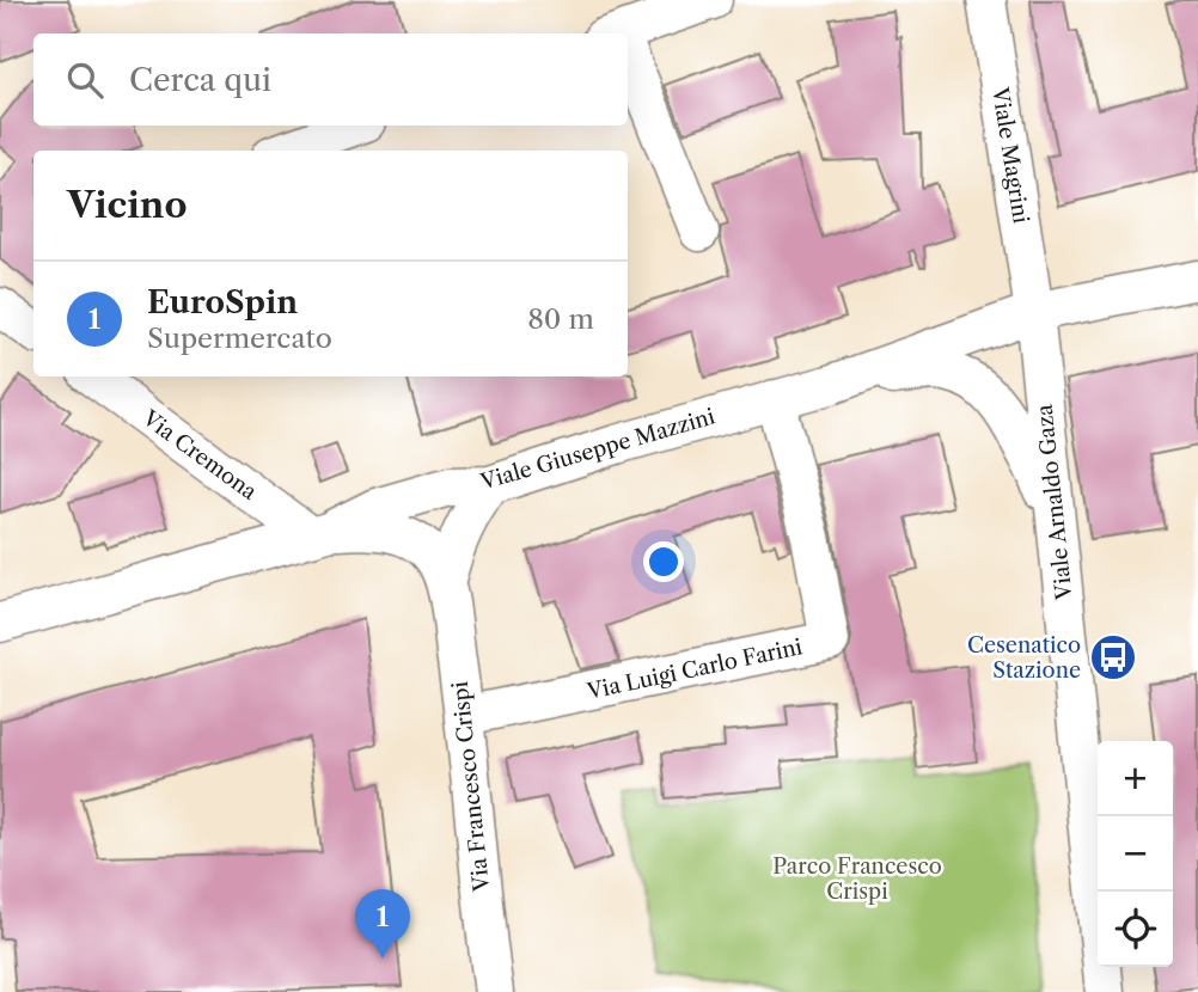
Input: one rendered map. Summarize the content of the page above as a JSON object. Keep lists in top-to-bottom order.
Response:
{
  "streets": {
    "street": [
      "Viale Magrini",
      "Viale Giuseppe Mazzini",
      "Via Cremona",
      "Viale Arnaldo Gaza",
      "Via Luigi Carlo Farini",
      "Via Francesco Crispi"
    ]
  },
  "crossings": [
    ["Viale Magrini", "Viale Giuseppe Mazzini"],
    ["Viale Magrini", "Viale Arnaldo Gaza"],
    ["Viale Giuseppe Mazzini", "Via Cremona"],
    ["Viale Giuseppe Mazzini", "Viale Arnaldo Gaza"],
    ["Viale Giuseppe Mazzini", "Via Luigi Carlo Farini"],
    ["Viale Giuseppe Mazzini", "Via Francesco Crispi"],
    ["Via Cremona", "Via Francesco Crispi"],
    ["Via Luigi Carlo Farini", "Via Francesco Crispi"]
  ],
  "parks": ["Parco Francesco Crispi"],
  "places": {
    "bus stop": ["Cesenatico Stazione"]
  },
  "page": {
    "search": "Cerca qui",
    "heading": "Vicino",
    "list": [
      {
        "mark": "1",
        "name": "EuroSpin",
        "note": "Supermercato",
        "value": "80 m"
      }
    ],
    "map_buttons": ["+", "−"],
    "pins": "1"
  }
}
